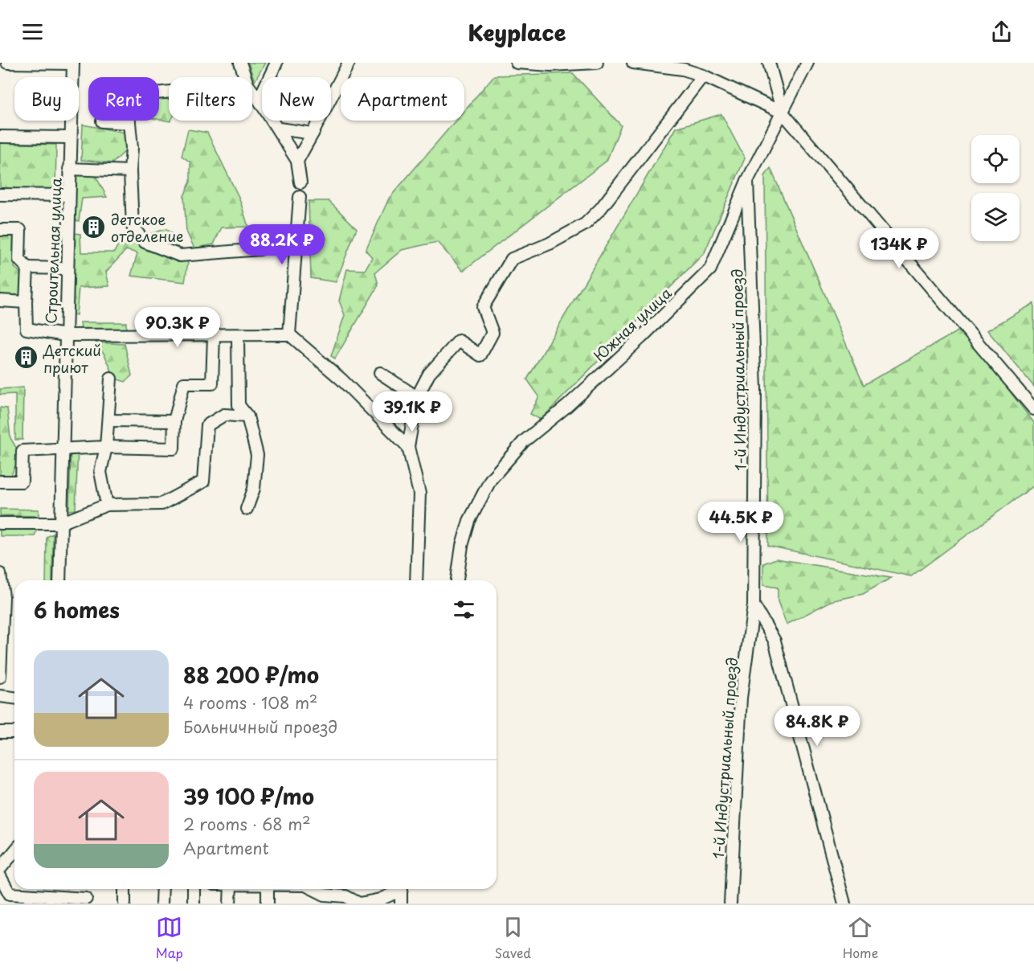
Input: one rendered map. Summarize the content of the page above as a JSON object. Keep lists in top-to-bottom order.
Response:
{
  "streets": {
    "street": ["Строительная улица", "Южная улица", "1-й Индустриальный проезд"]
  },
  "crossings": [
    ["Южная улица", "1-й Индустриальный проезд"]
  ],
  "places": {
    "building": ["детское отделение", "Детский приют"]
  },
  "page": {
    "header": "Keyplace",
    "chip": [
      "Buy",
      "Rent",
      "Filters",
      "New",
      "Apartment"
    ],
    "price": [
      "88.2K ₽",
      "134K ₽",
      "90.3K ₽",
      "39.1K ₽",
      "44.5K ₽",
      "84.8K ₽"
    ],
    "heading": "6 homes",
    "list": [
      {
        "name": "88 200 ₽/mo",
        "note": "4 rooms · 108 m² · Больничный проезд"
      },
      {
        "name": "39 100 ₽/mo",
        "note": "2 rooms · 68 m² · Apartment"
      }
    ],
    "tabs": ["Map", "Saved", "Home"]
  }
}
